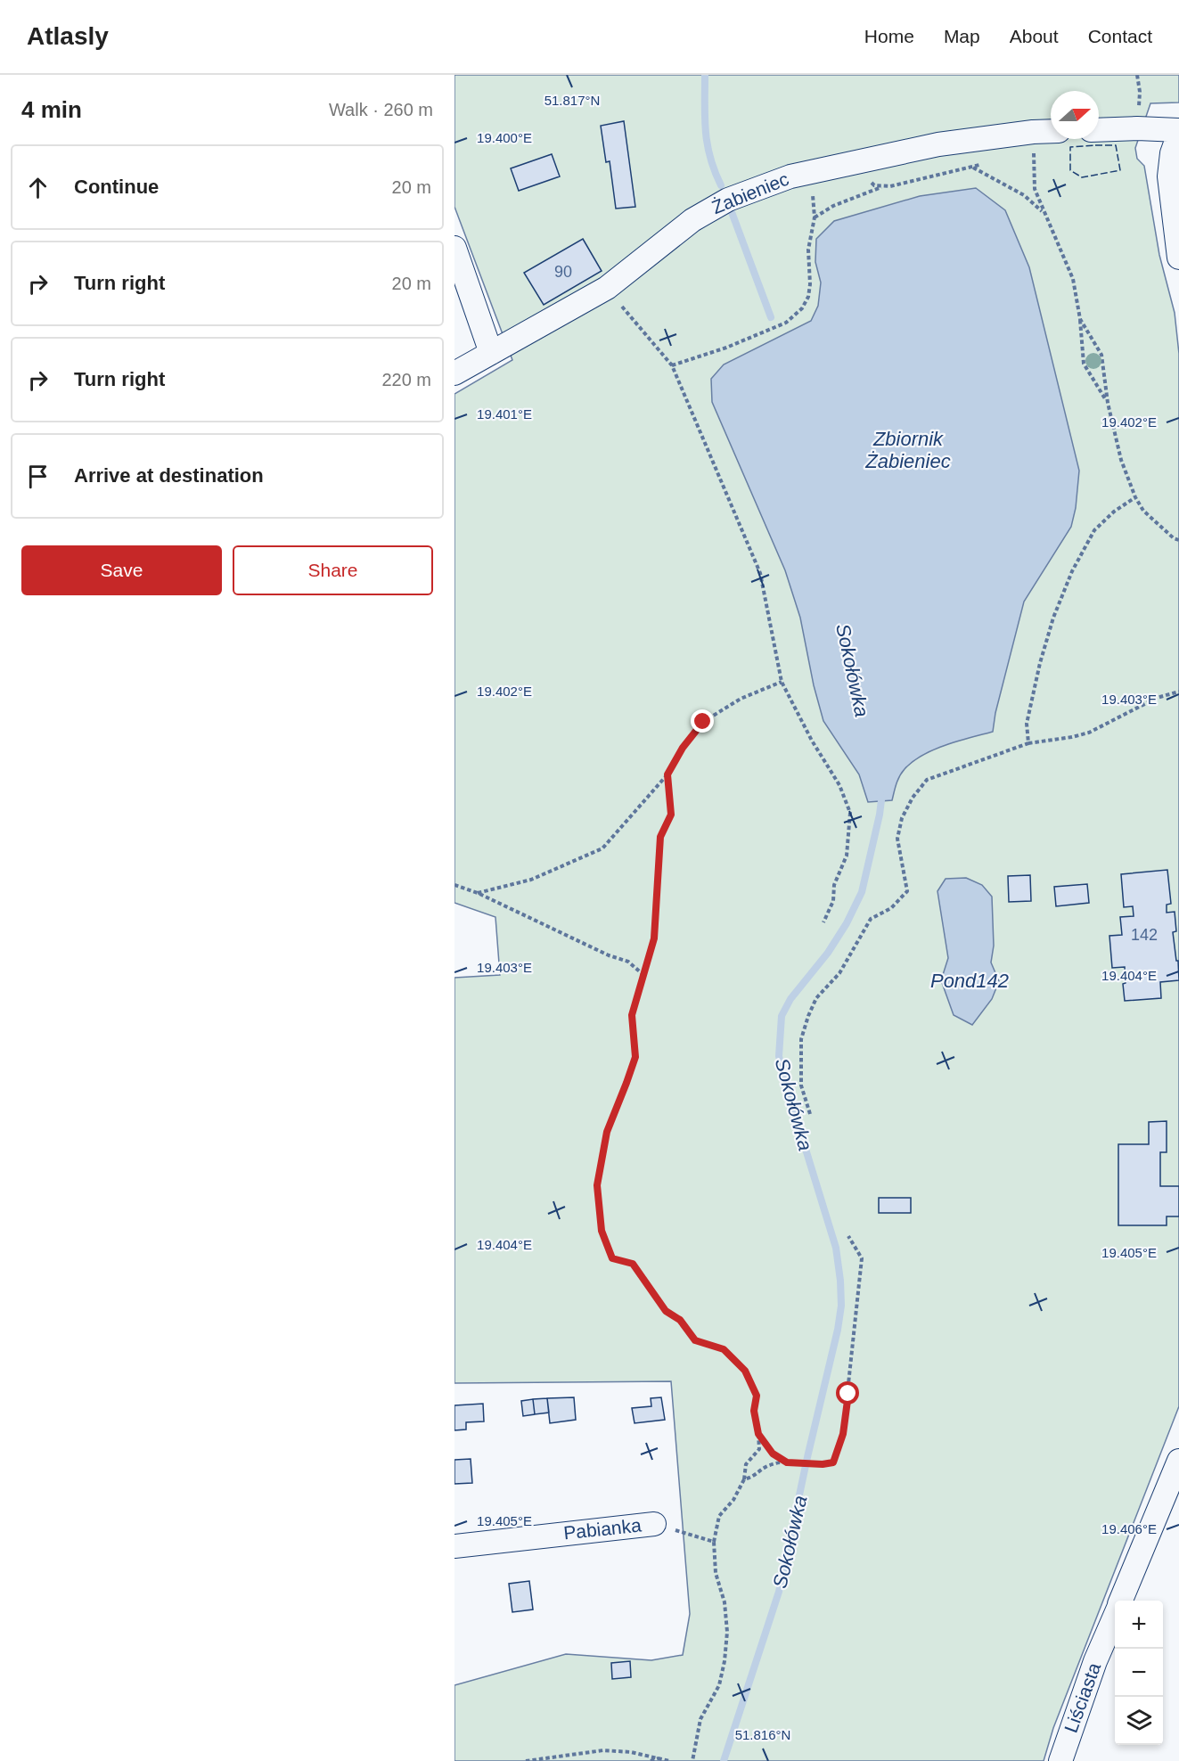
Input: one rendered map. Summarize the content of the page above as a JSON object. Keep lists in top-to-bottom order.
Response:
{
  "streets": {
    "street": ["Żabieniec", "Pabianka", "Liściasta"]
  },
  "water": ["Zbiornik Żabieniec", "Sokołówka", "Pond142"],
  "house_numbers": ["90", "142"],
  "north": "right",
  "page": {
    "header": "Atlasly",
    "nav": [
      "Home",
      "Map",
      "About",
      "Contact"
    ],
    "heading": ["4 min", "Walk · 260 m"],
    "list": [
      ["Continue", "20 m"],
      ["Turn right", "20 m"],
      ["Turn right", "220 m"],
      "Arrive at destination"
    ],
    "buttons": ["Save", "Share"],
    "map_buttons": ["+", "−"]
  },
  "coordinates": [
    "51.817°N",
    "19.400°E",
    "19.401°E",
    "19.402°E",
    "19.403°E",
    "19.404°E",
    "19.405°E",
    "19.406°E",
    "51.816°N"
  ]
}
